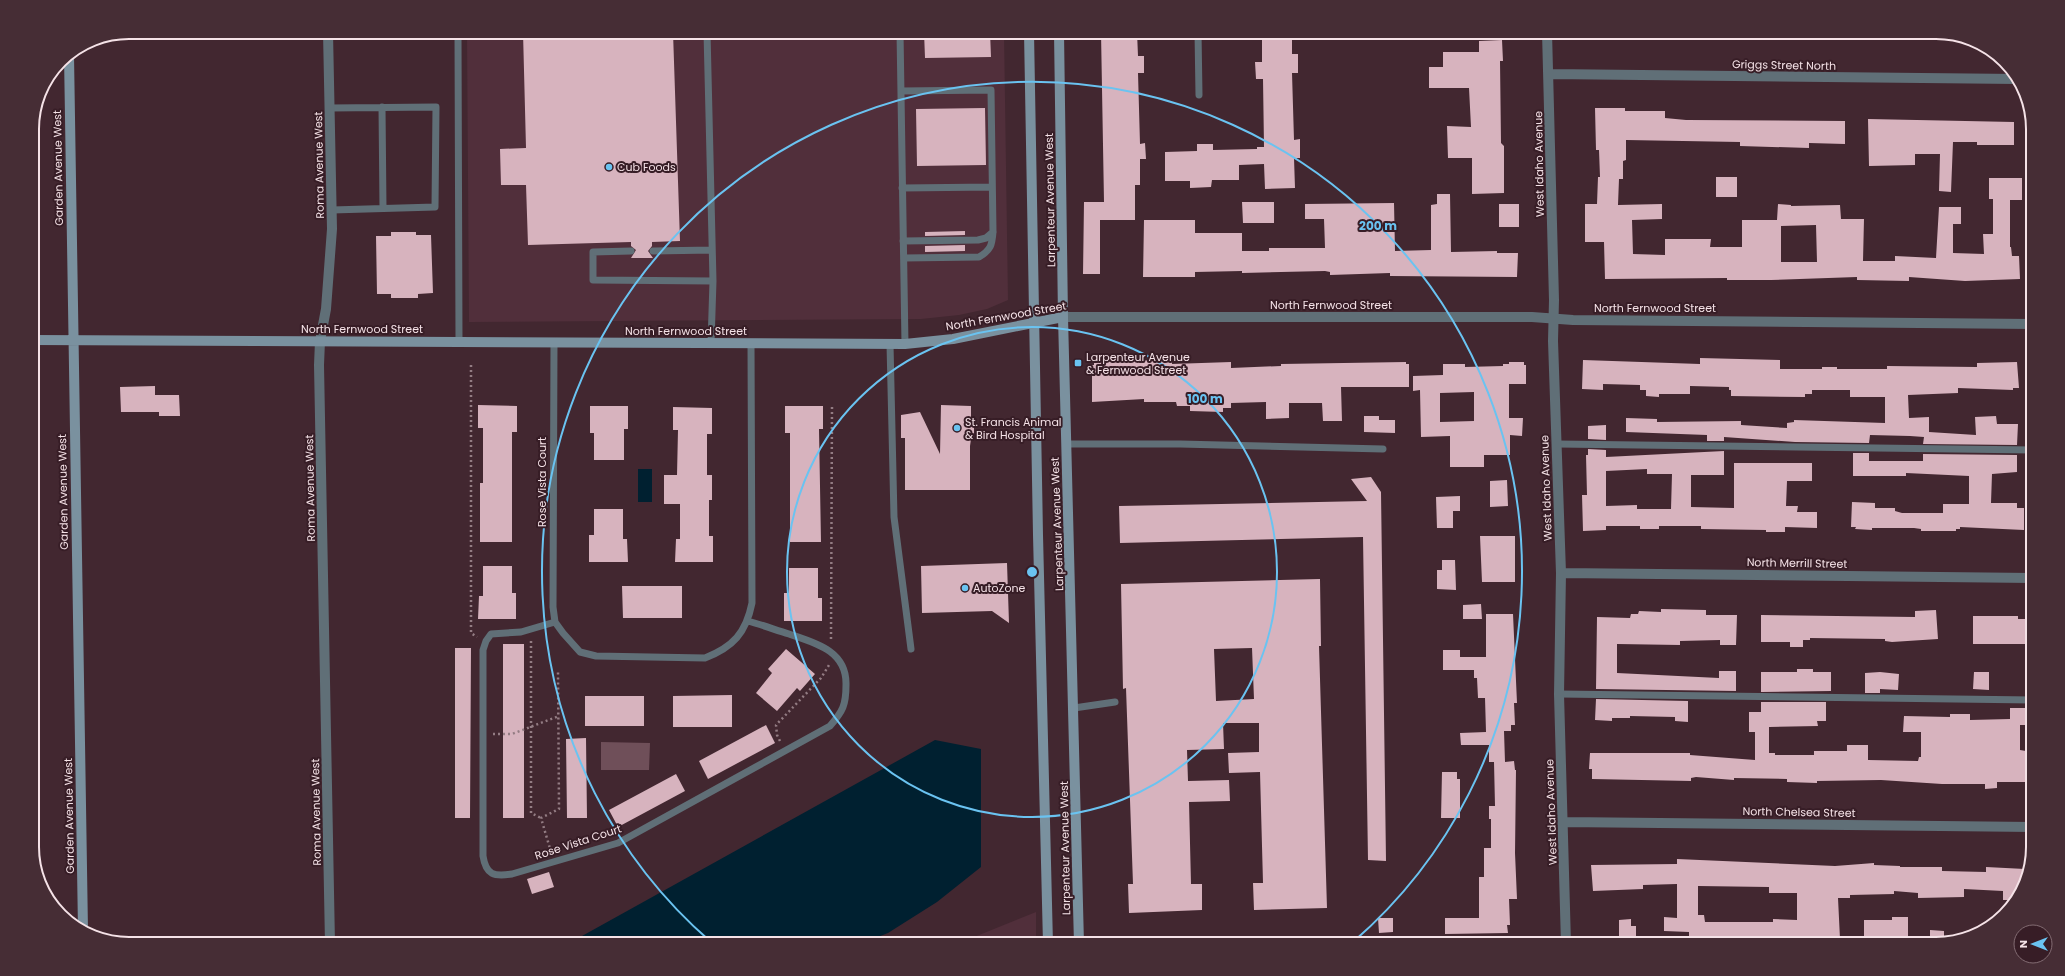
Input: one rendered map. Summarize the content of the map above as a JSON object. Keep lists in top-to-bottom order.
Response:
{
  "streets": {
    "street": [
      "Griggs Street North",
      "West Idaho Avenue",
      "Roma Avenue West",
      "Garden Avenue West",
      "Larpenteur Avenue West",
      "North Fernwood Street",
      "North Merrill Street",
      "North Chelsea Street"
    ],
    "lane": ["Rose Vista Court"]
  },
  "crossings": [
    ["Griggs Street North", "West Idaho Avenue"],
    ["West Idaho Avenue", "North Fernwood Street"],
    ["West Idaho Avenue", "North Merrill Street"],
    ["West Idaho Avenue", "North Chelsea Street"],
    ["Roma Avenue West", "North Fernwood Street"],
    ["Garden Avenue West", "North Fernwood Street"],
    ["Larpenteur Avenue West", "North Fernwood Street"],
    ["North Fernwood Street", "Rose Vista Court"]
  ],
  "places": {
    "other": ["Cub Foods", "St. Francis Animal & Bird Hospital", "AutoZone"],
    "transit": ["Larpenteur Avenue & Fernwood Street"]
  },
  "north": "left",
  "rings": ["200 m", "100 m"]
}
